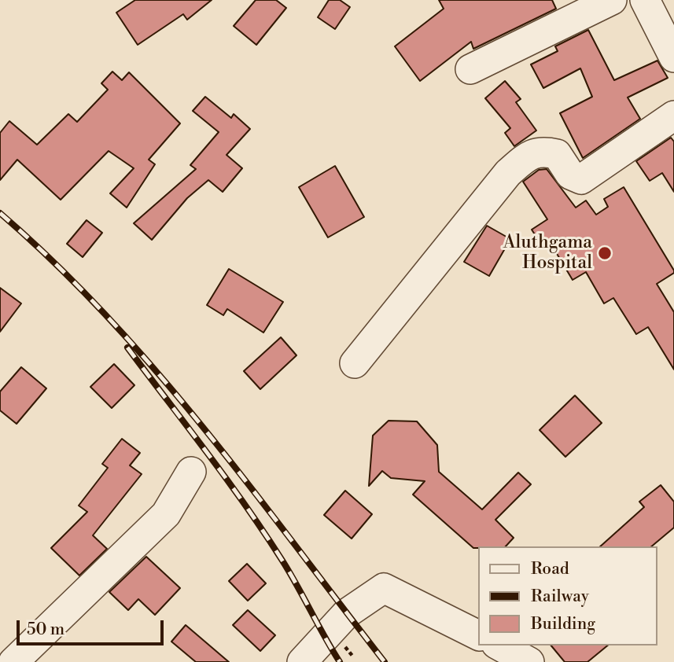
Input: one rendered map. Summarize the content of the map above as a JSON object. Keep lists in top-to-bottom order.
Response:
{
  "places": ["Aluthgama Hospital"],
  "legend": ["Road", "Railway", "Building"],
  "scale_bar": "50 m"
}
